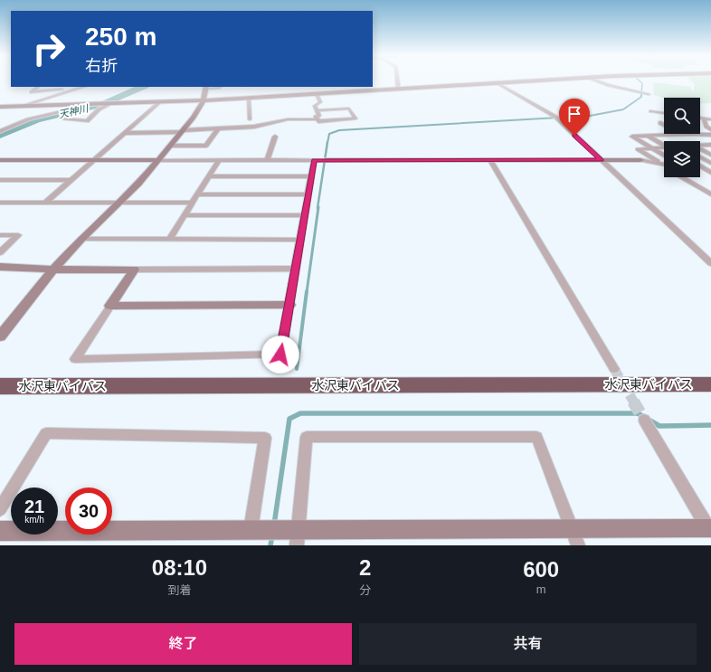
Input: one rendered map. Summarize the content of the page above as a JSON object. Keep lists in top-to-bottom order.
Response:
{
  "streets": {
    "highway": ["水沢東バイパス"]
  },
  "water": ["天神川"],
  "page": {
    "turn": ["250 m", "右折"],
    "speed": "21 km/h",
    "limit": "30",
    "eta": [
      "08:10",
      "到着",
      "2",
      "分",
      "600",
      "m"
    ],
    "buttons": ["終了", "共有"]
  }
}
